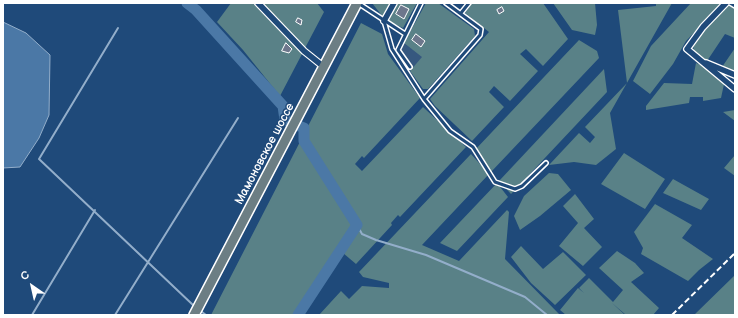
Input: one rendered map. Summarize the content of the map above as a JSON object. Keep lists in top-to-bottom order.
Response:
{
  "streets": {
    "main road": ["Мамоновское шоссе"]
  },
  "north": "top left"
}
